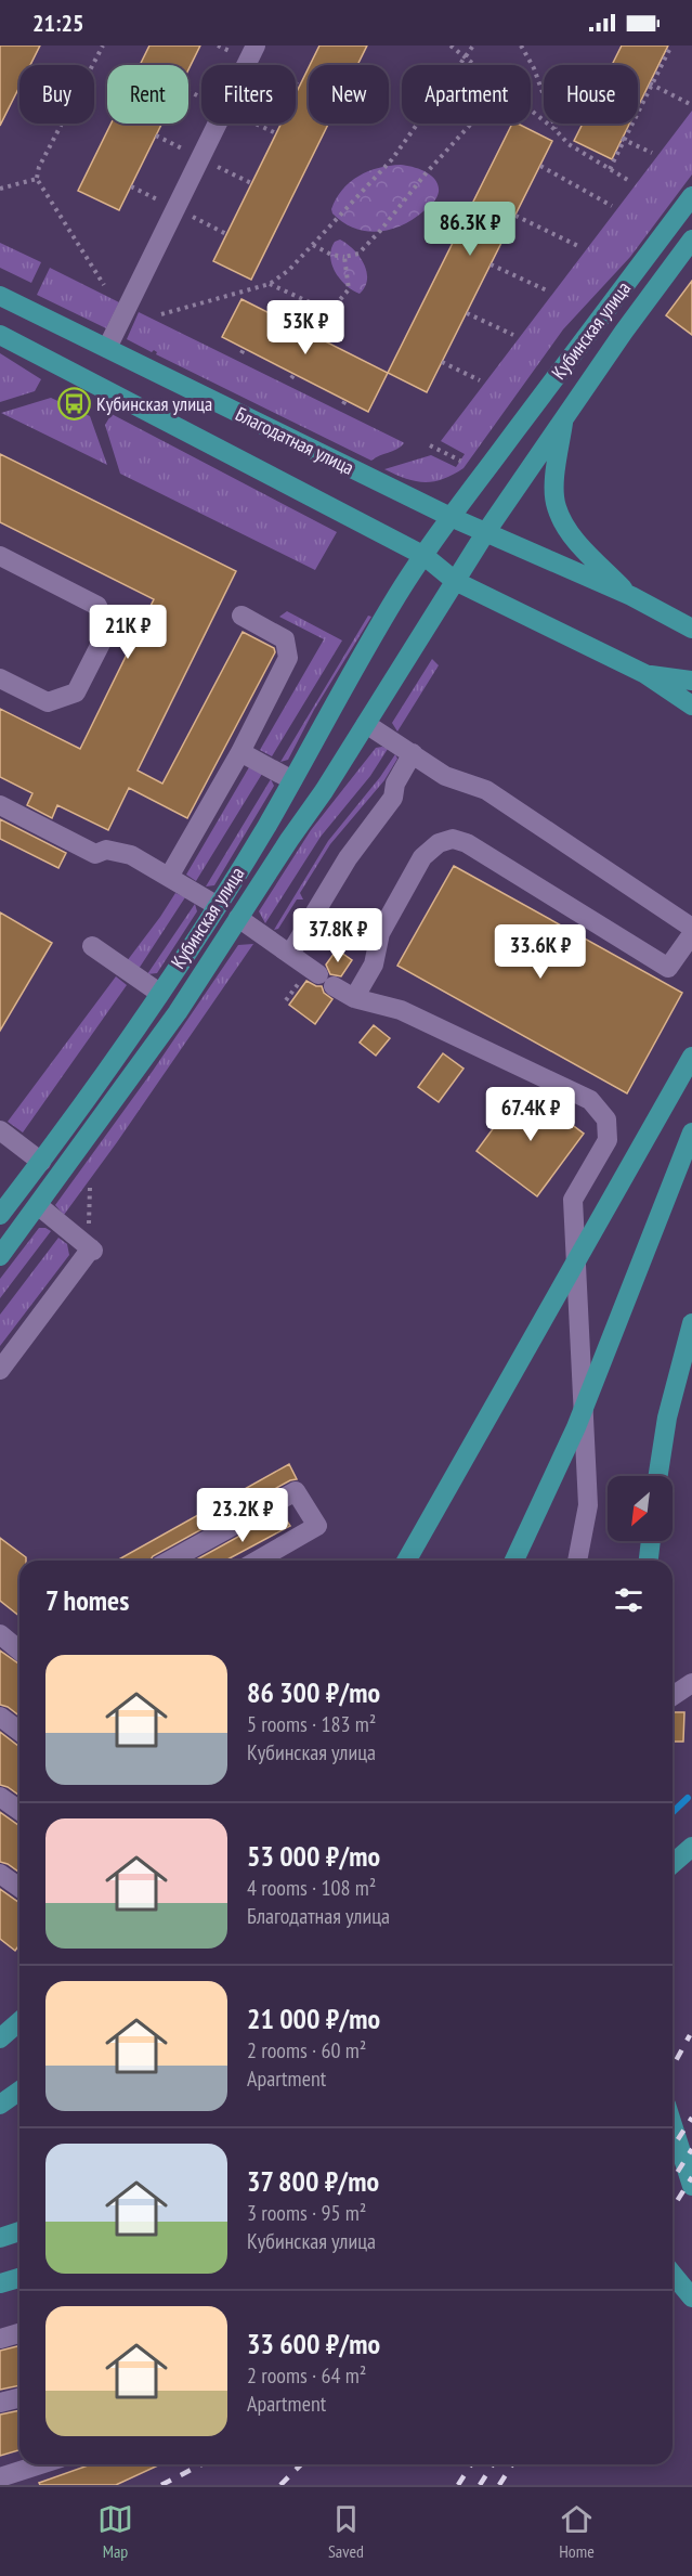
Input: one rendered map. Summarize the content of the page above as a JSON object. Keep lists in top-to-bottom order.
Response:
{
  "streets": {
    "main road": ["Кубинская улица", "Благодатная улица"]
  },
  "crossings": [
    ["Кубинская улица", "Благодатная улица"]
  ],
  "places": {
    "bus stop": ["Кубинская улица"]
  },
  "north": "bottom left",
  "page": {
    "status": "21:25",
    "chip": [
      "Buy",
      "Rent",
      "Filters",
      "New",
      "Apartment",
      "House"
    ],
    "price": [
      "86.3K ₽",
      "53K ₽",
      "21K ₽",
      "37.8K ₽",
      "33.6K ₽",
      "67.4K ₽",
      "23.2K ₽"
    ],
    "heading": "7 homes",
    "list": [
      {
        "name": "86 300 ₽/mo",
        "note": "5 rooms · 183 m² · Кубинская улица"
      },
      {
        "name": "53 000 ₽/mo",
        "note": "4 rooms · 108 m² · Благодатная улица"
      },
      {
        "name": "21 000 ₽/mo",
        "note": "2 rooms · 60 m² · Apartment"
      },
      {
        "name": "37 800 ₽/mo",
        "note": "3 rooms · 95 m² · Кубинская улица"
      },
      {
        "name": "33 600 ₽/mo",
        "note": "2 rooms · 64 m² · Apartment"
      }
    ],
    "tabs": ["Map", "Saved", "Home"]
  }
}
